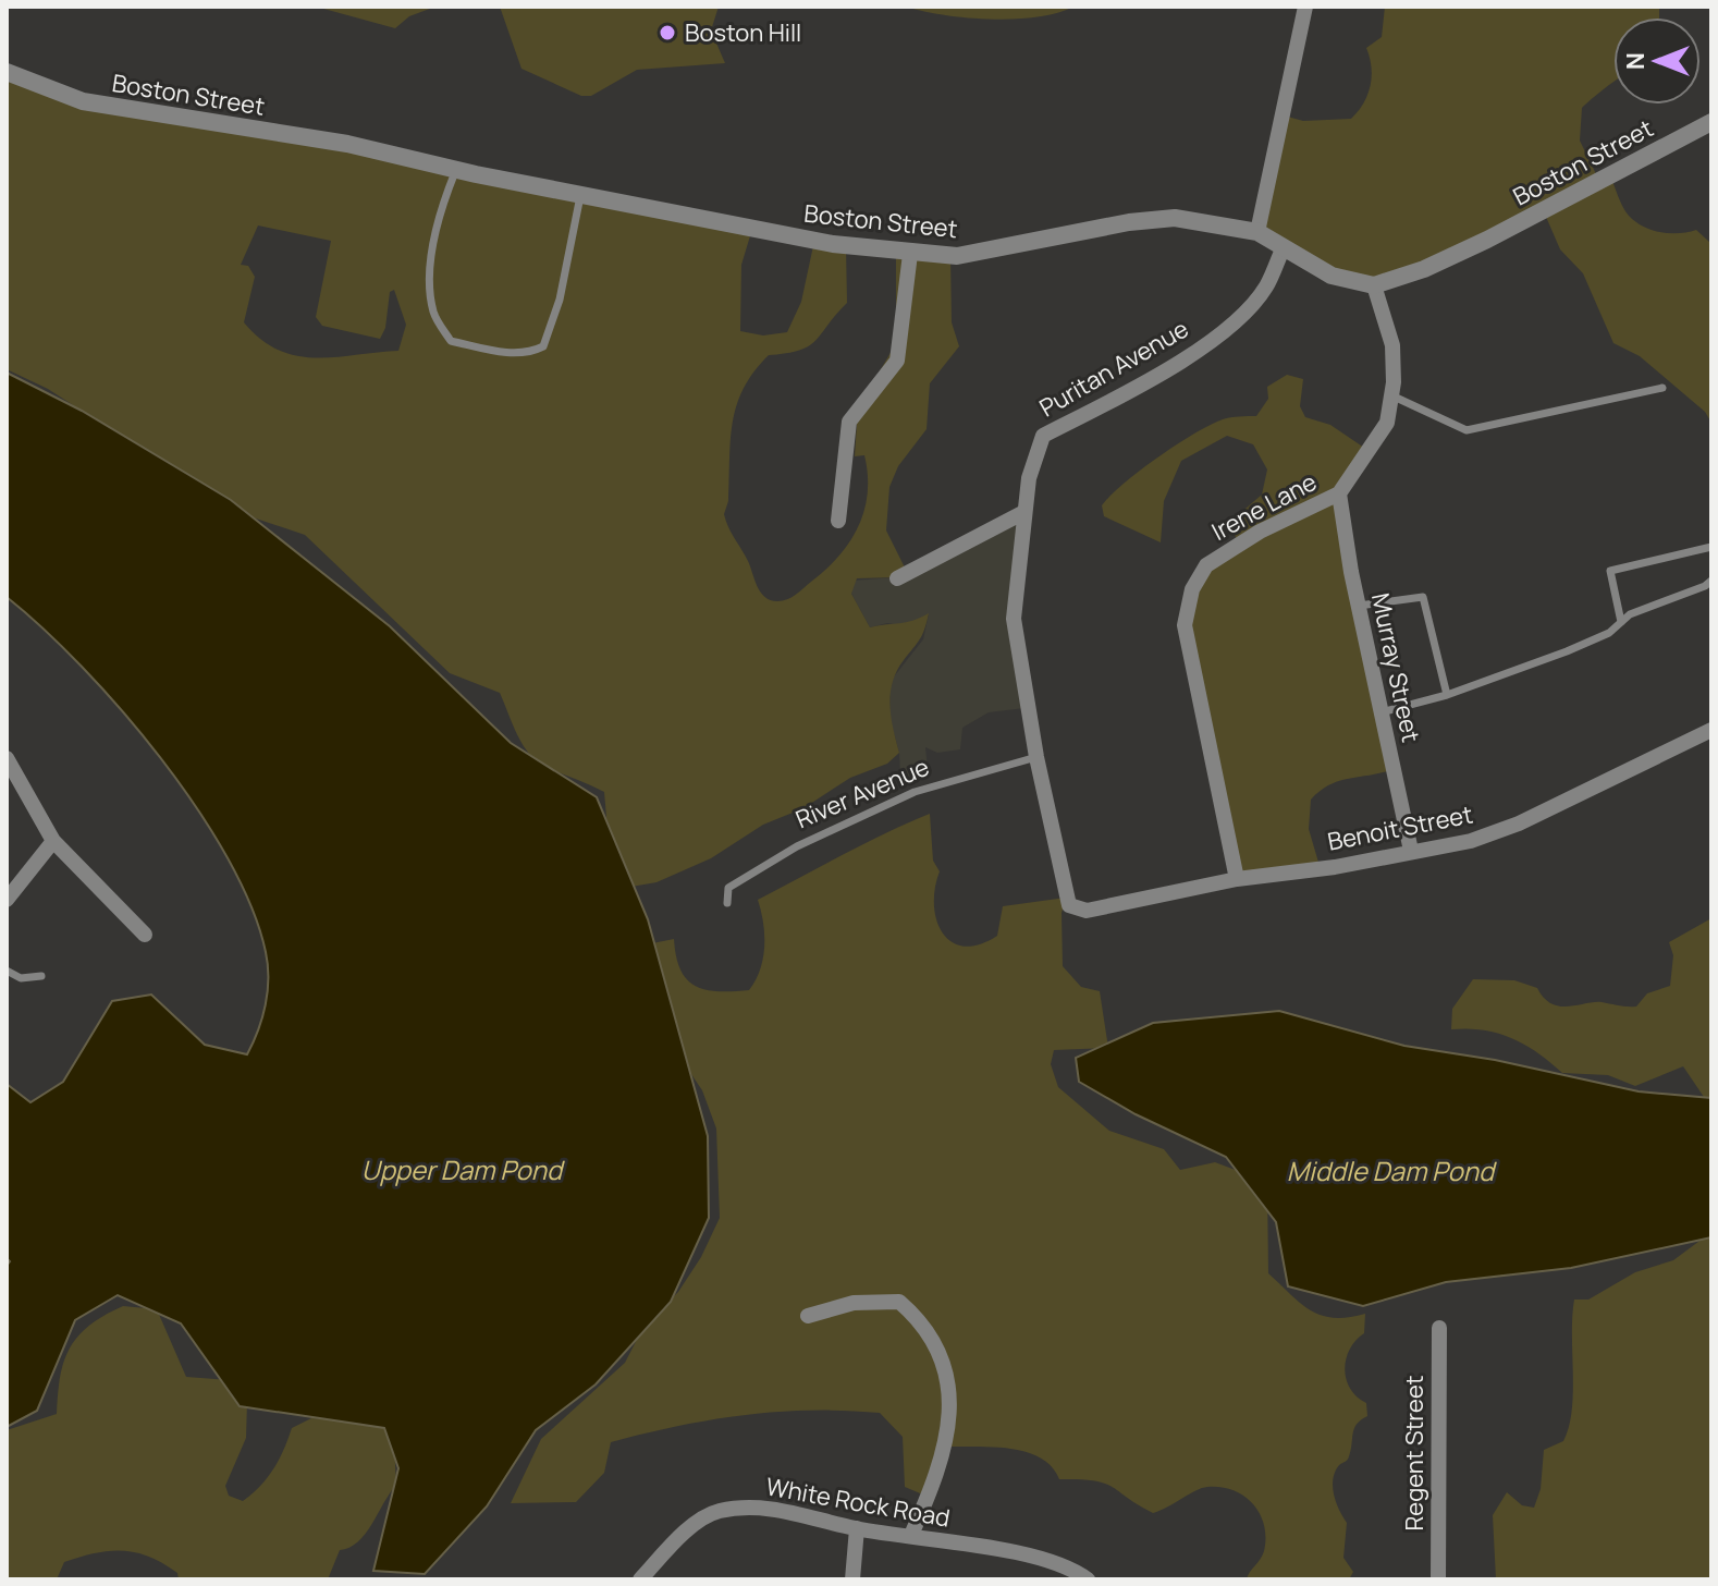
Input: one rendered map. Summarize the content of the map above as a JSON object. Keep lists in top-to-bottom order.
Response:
{
  "streets": {
    "street": [
      "Boston Street",
      "Puritan Avenue",
      "Irene Lane",
      "Murray Street",
      "Benoit Street",
      "Regent Street",
      "White Rock Road"
    ],
    "lane": ["River Avenue"]
  },
  "crossings": [
    ["Boston Street", "Puritan Avenue"],
    ["Boston Street", "Irene Lane"],
    ["Puritan Avenue", "River Avenue"],
    ["Puritan Avenue", "Benoit Street"],
    ["Irene Lane", "Murray Street"],
    ["Irene Lane", "Benoit Street"],
    ["Murray Street", "Benoit Street"]
  ],
  "water": ["Upper Dam Pond", "Middle Dam Pond"],
  "places": ["Boston Hill"],
  "north": "left"
}
